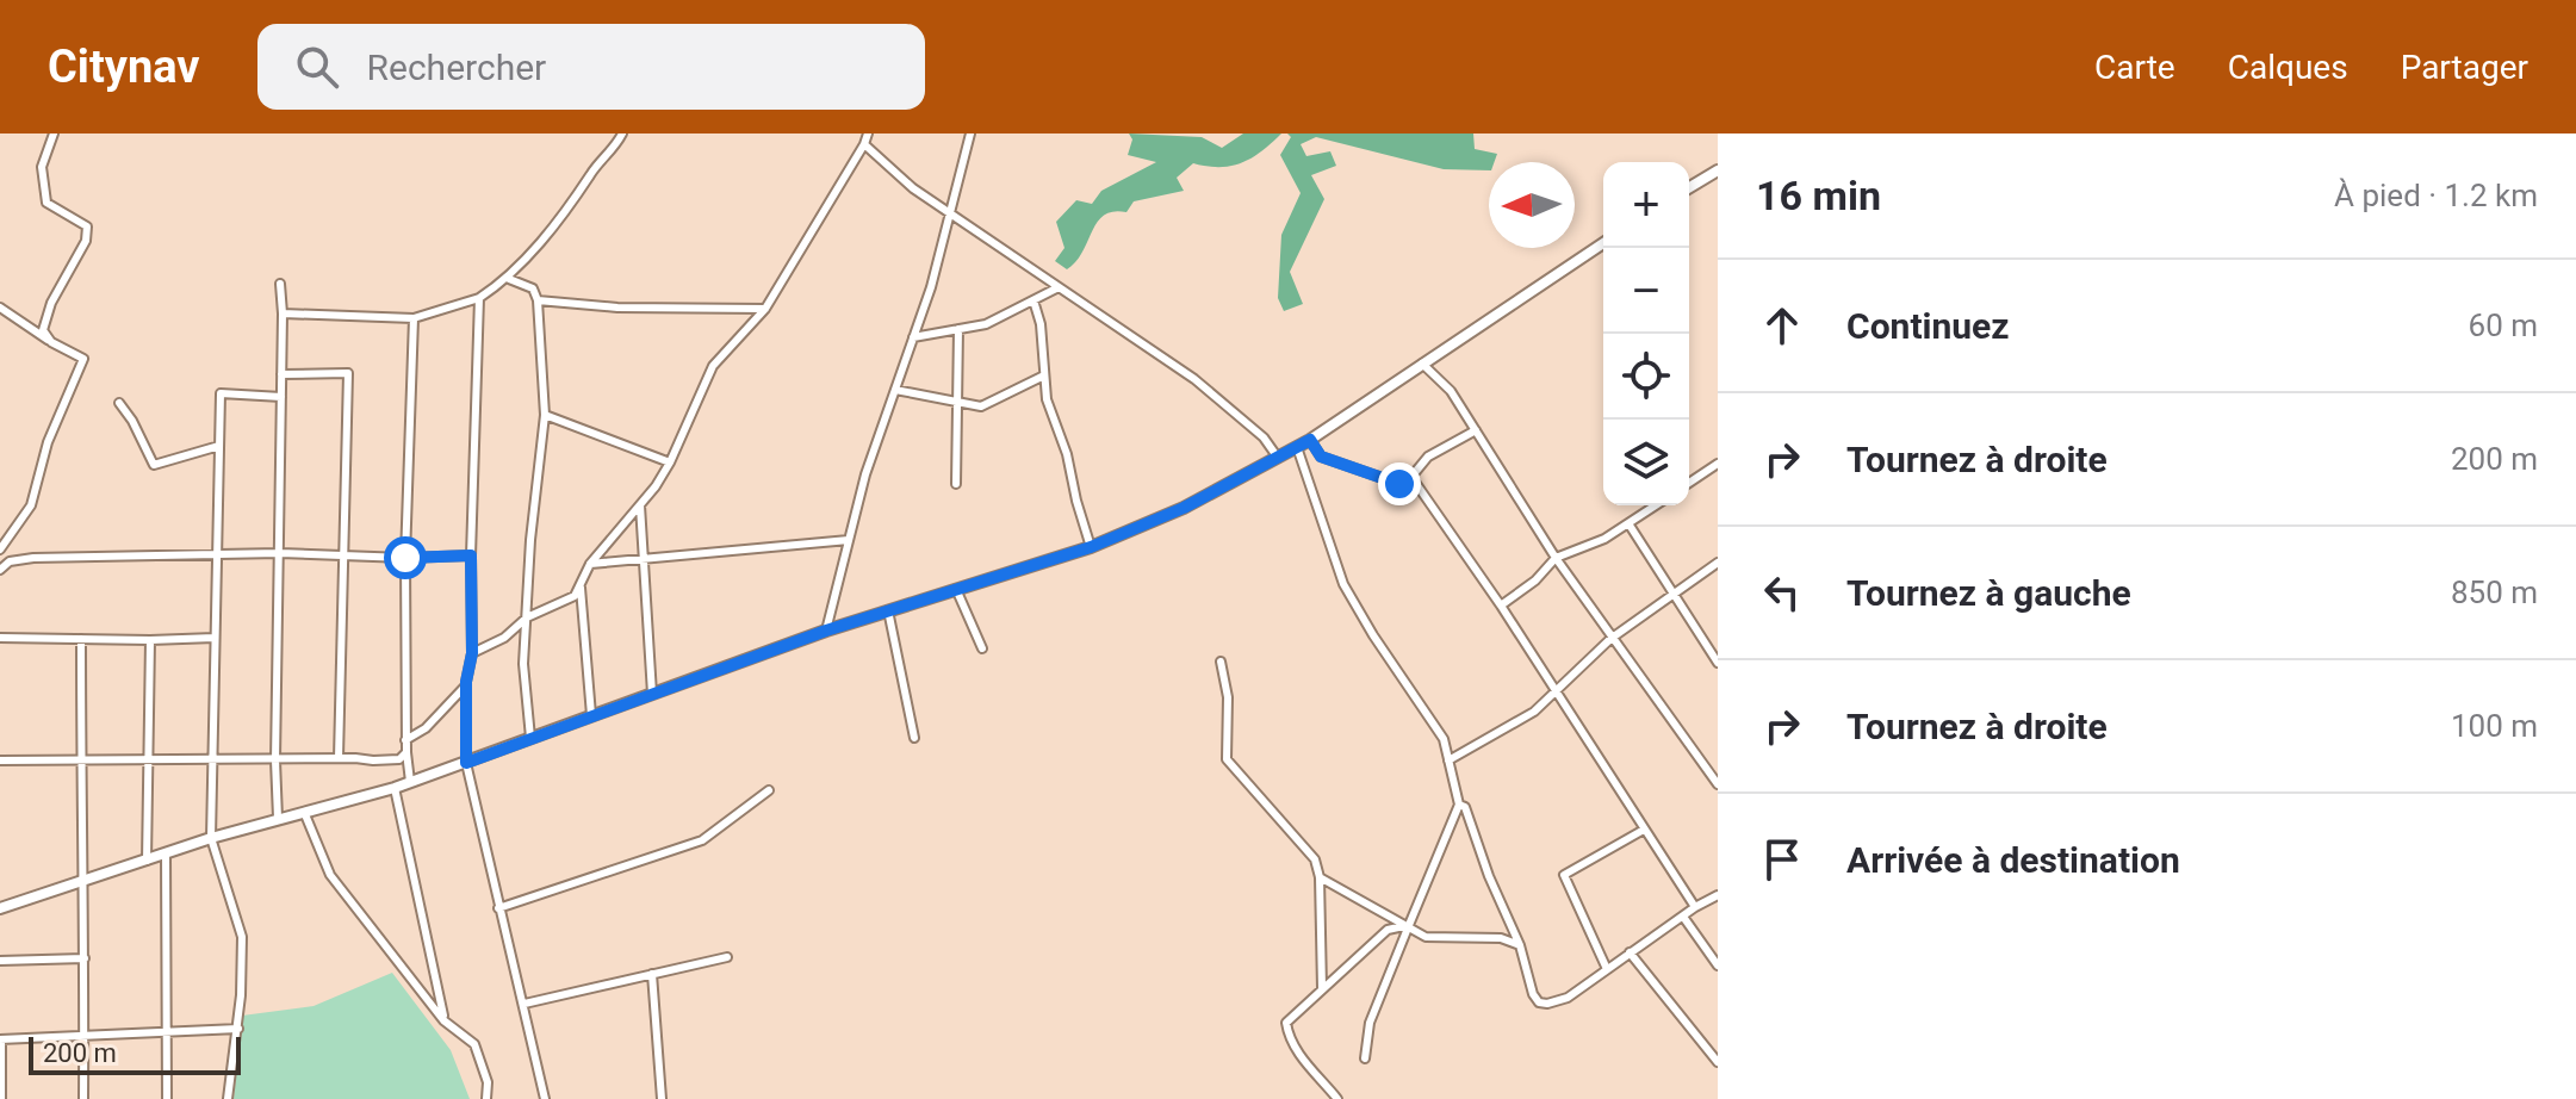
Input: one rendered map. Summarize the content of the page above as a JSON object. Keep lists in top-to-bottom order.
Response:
{
  "scale_bar": "200 m",
  "north": "left",
  "page": {
    "header": "Citynav",
    "search": "Rechercher",
    "nav": ["Carte", "Calques", "Partager"],
    "heading": ["16 min", "À pied · 1.2 km"],
    "map_buttons": ["+", "−"],
    "list": [
      ["Continuez", "60 m"],
      ["Tournez à droite", "200 m"],
      ["Tournez à gauche", "850 m"],
      ["Tournez à droite", "100 m"],
      "Arrivée à destination"
    ],
    "scale": "200 m"
  }
}
